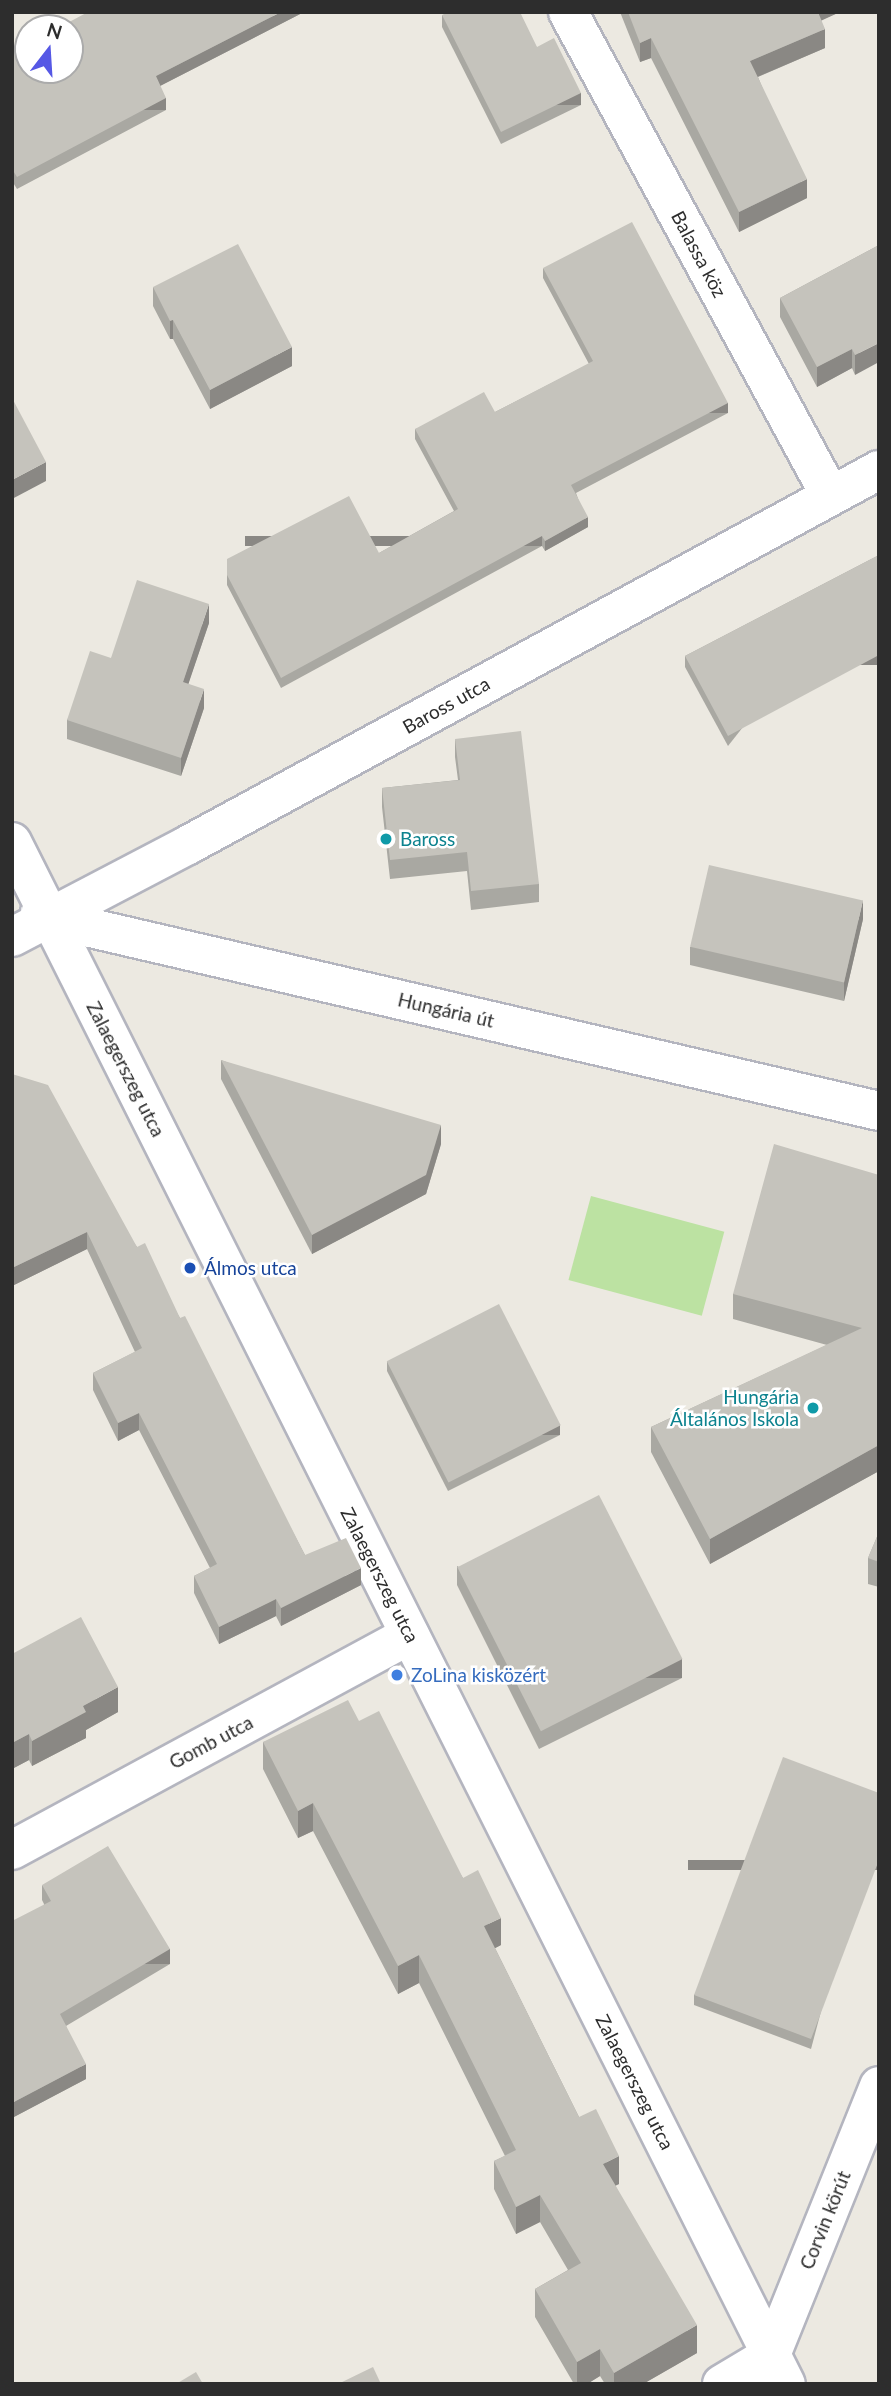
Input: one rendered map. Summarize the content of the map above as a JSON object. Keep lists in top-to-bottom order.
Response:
{
  "streets": {
    "street": [
      "Balassa köz",
      "Baross utca",
      "Hungária út",
      "Zalaegerszeg utca",
      "Gomb utca",
      "Corvin körút"
    ]
  },
  "crossings": [
    ["Balassa köz", "Baross utca"],
    ["Baross utca", "Hungária út"],
    ["Baross utca", "Zalaegerszeg utca"],
    ["Hungária út", "Zalaegerszeg utca"],
    ["Zalaegerszeg utca", "Gomb utca"],
    ["Zalaegerszeg utca", "Corvin körút"]
  ],
  "places": [
    "Baross",
    "Álmos utca",
    "Hungária Általános Iskola",
    "ZoLina kisközért"
  ],
  "north": "top"
}
